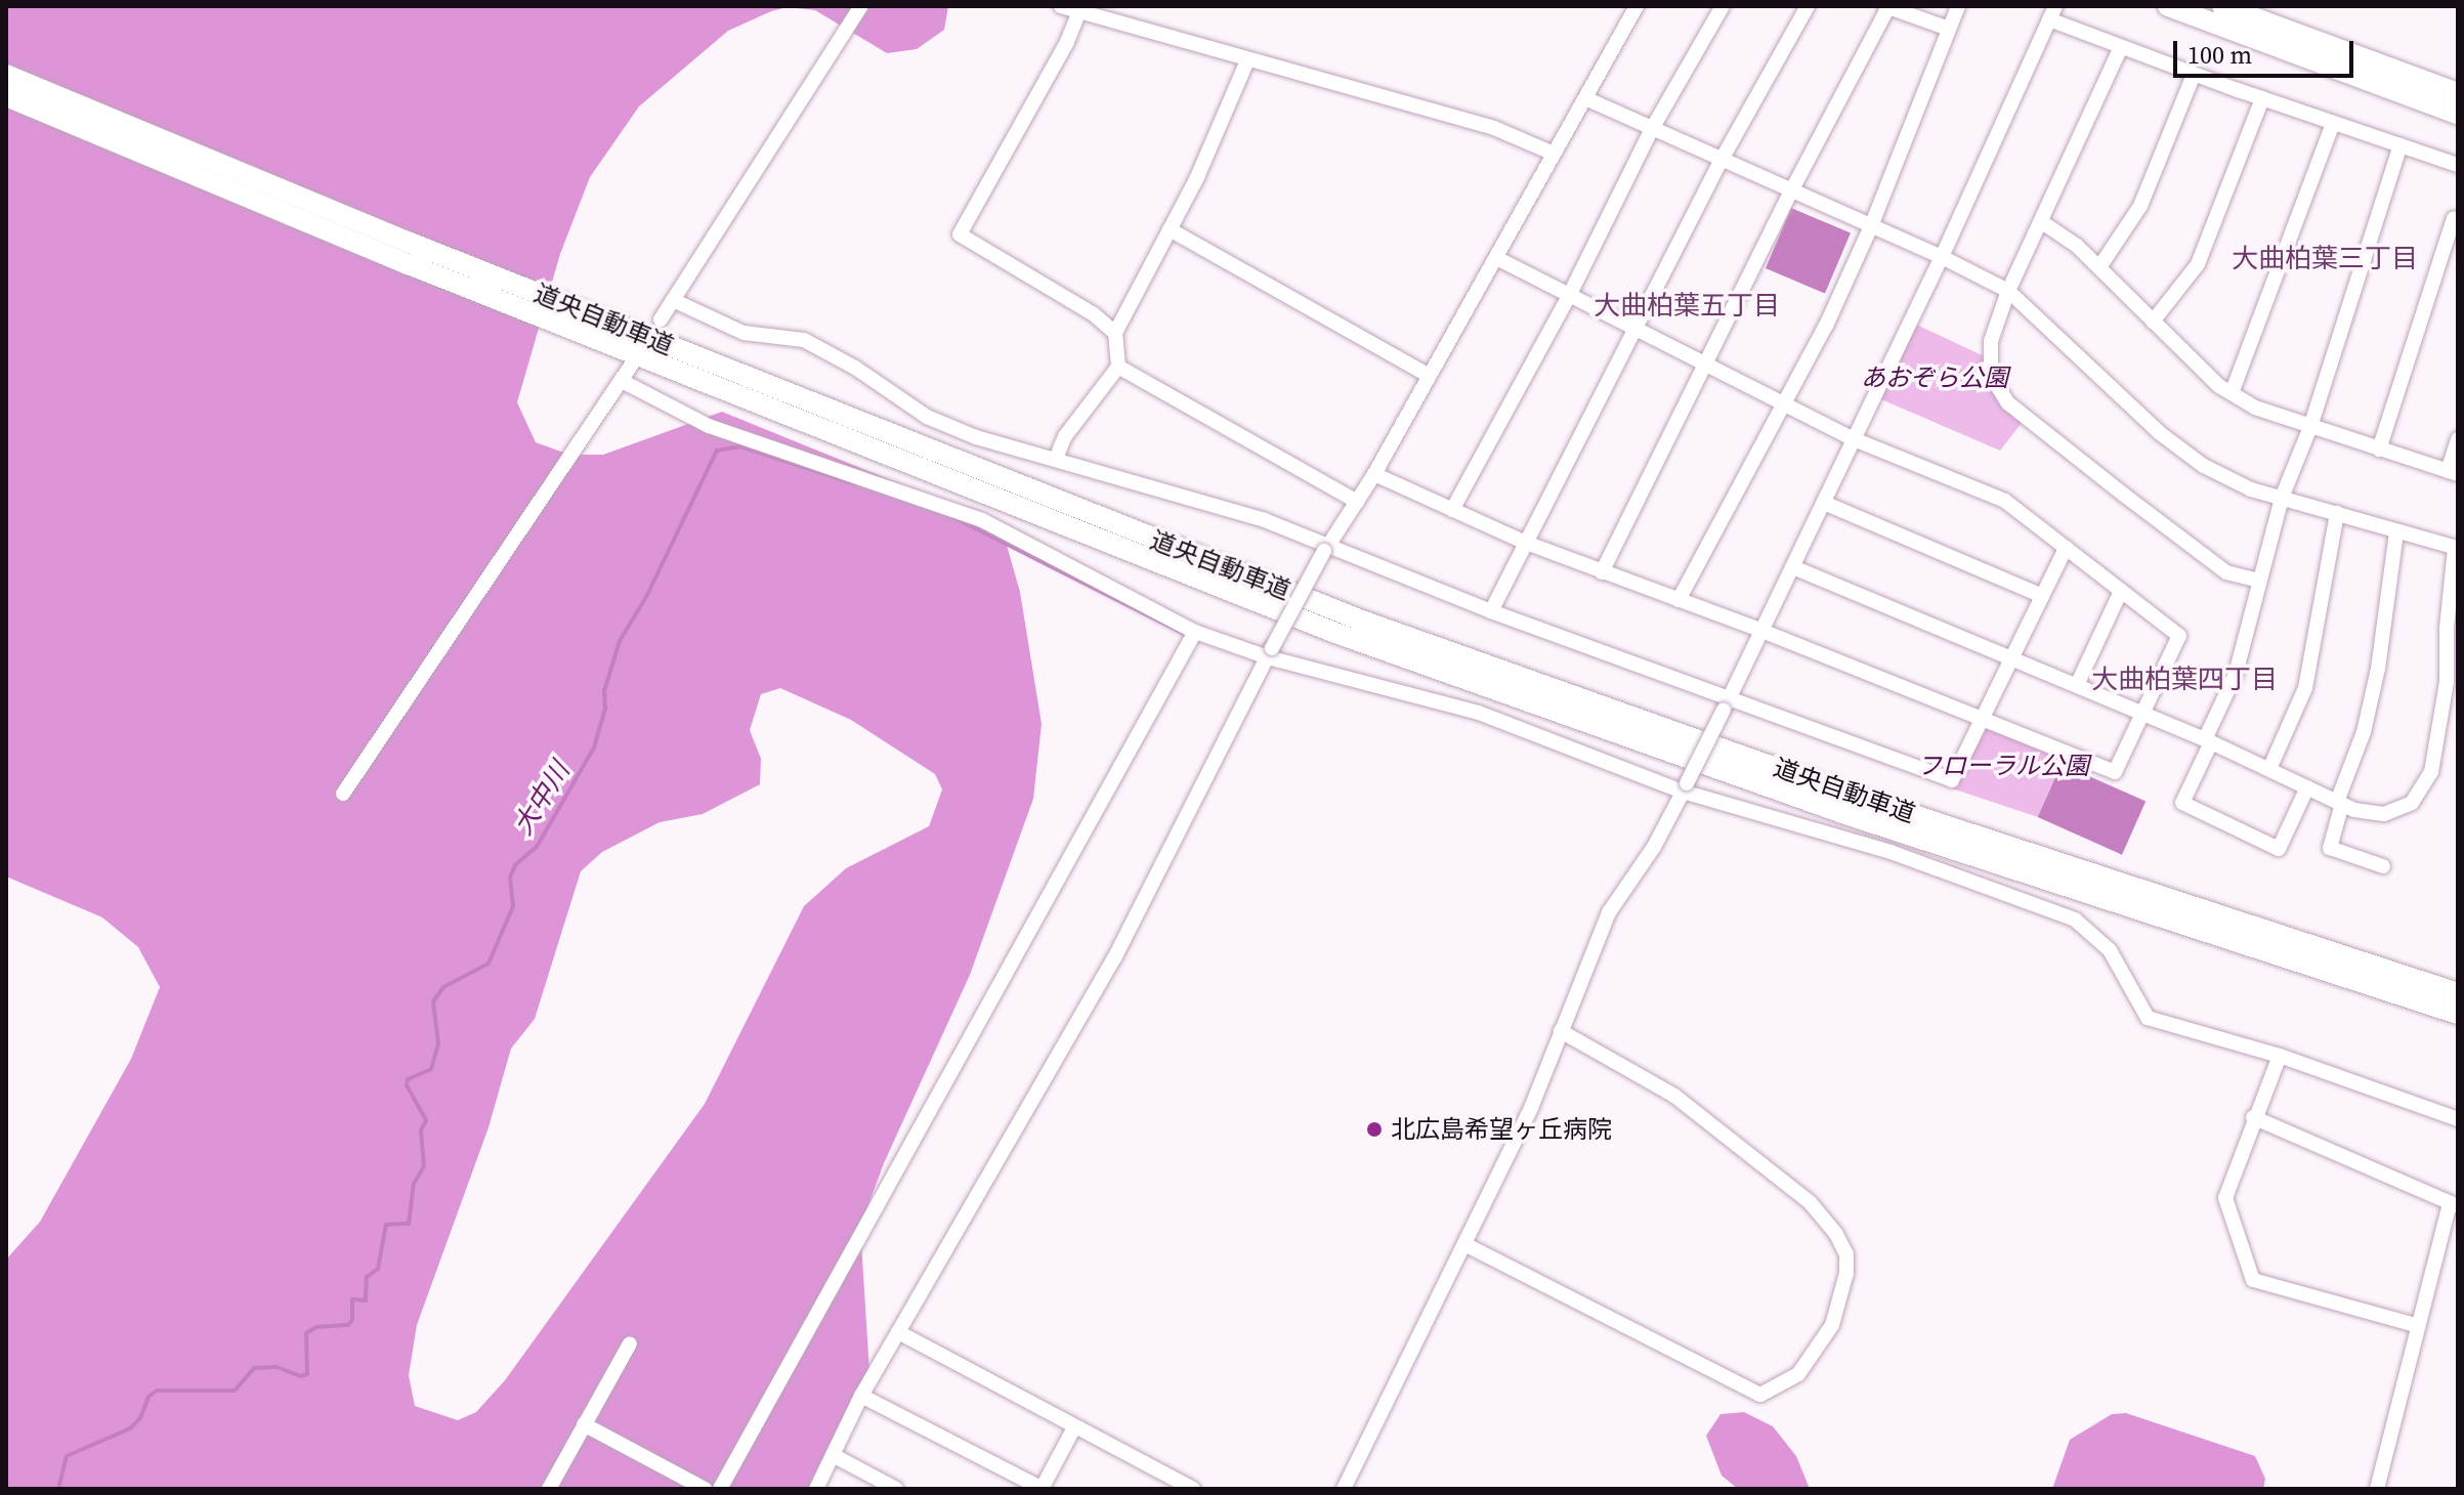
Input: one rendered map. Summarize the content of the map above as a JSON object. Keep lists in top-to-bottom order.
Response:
{
  "streets": {
    "highway": ["道央自動車道"]
  },
  "districts": ["大曲柏葉三丁目", "大曲柏葉五丁目", "大曲柏葉四丁目"],
  "water": ["大中川"],
  "parks": ["あおぞら公園", "フローラル公園"],
  "places": ["北広島希望ヶ丘病院"],
  "scale_bar": "100 m"
}
